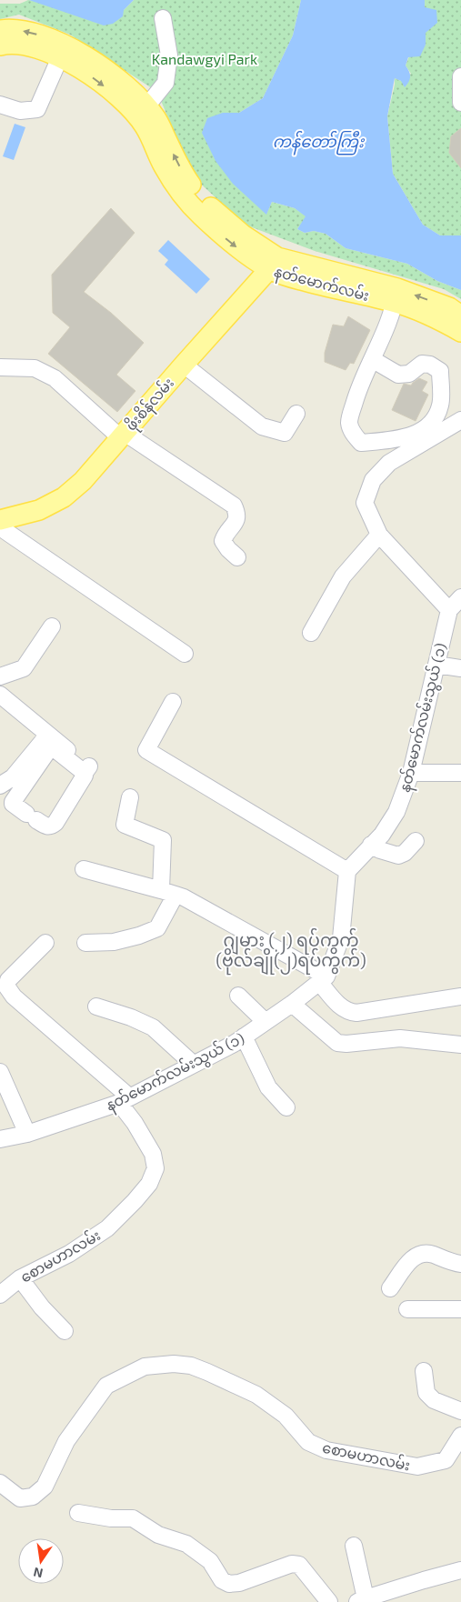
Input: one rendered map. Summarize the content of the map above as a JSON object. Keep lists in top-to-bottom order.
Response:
{
  "streets": {
    "main road": ["နတ်မောက်လမ်း", "ဖိုးစိန်လမ်း"],
    "street": ["နတ်မောက်လမ်းသွယ် (၁)", "စောမဟာလမ်း"]
  },
  "crossings": [
    ["နတ်မောက်လမ်း", "ဖိုးစိန်လမ်း"],
    ["နတ်မောက်လမ်းသွယ် (၁)", "စောမဟာလမ်း"]
  ],
  "districts": ["ဂျမား (၂) ရပ်ကွက် (ဗိုလ်ချို(၂)ရပ်ကွက်)"],
  "water": ["ကန်တော်ကြီး"],
  "parks": ["Kandawgyi Park"],
  "north": "bottom"
}
